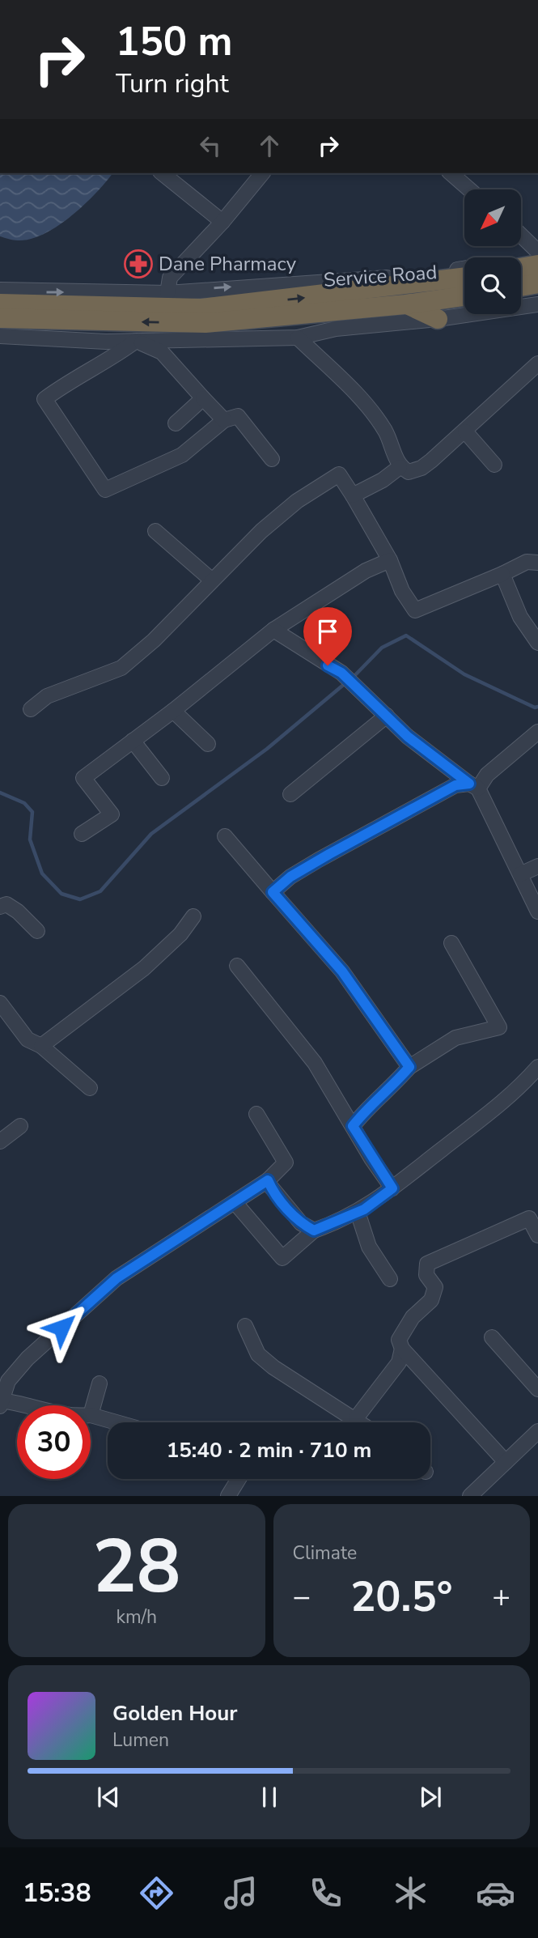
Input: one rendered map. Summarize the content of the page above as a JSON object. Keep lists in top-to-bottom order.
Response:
{
  "streets": {
    "street": ["Service Road"]
  },
  "places": {
    "pharmacy": ["Dane Pharmacy"]
  },
  "north": "bottom left",
  "page": {
    "turn": ["150 m", "Turn right"],
    "limit": "30",
    "trip": "15:40 · 2 min · 710 m",
    "tile": [
      ["28", "km/h"],
      "Climate"
    ],
    "heat": ["−", "20.5°", "+"],
    "song": ["Golden Hour", "Lumen"],
    "tabs": "15:38"
  }
}
